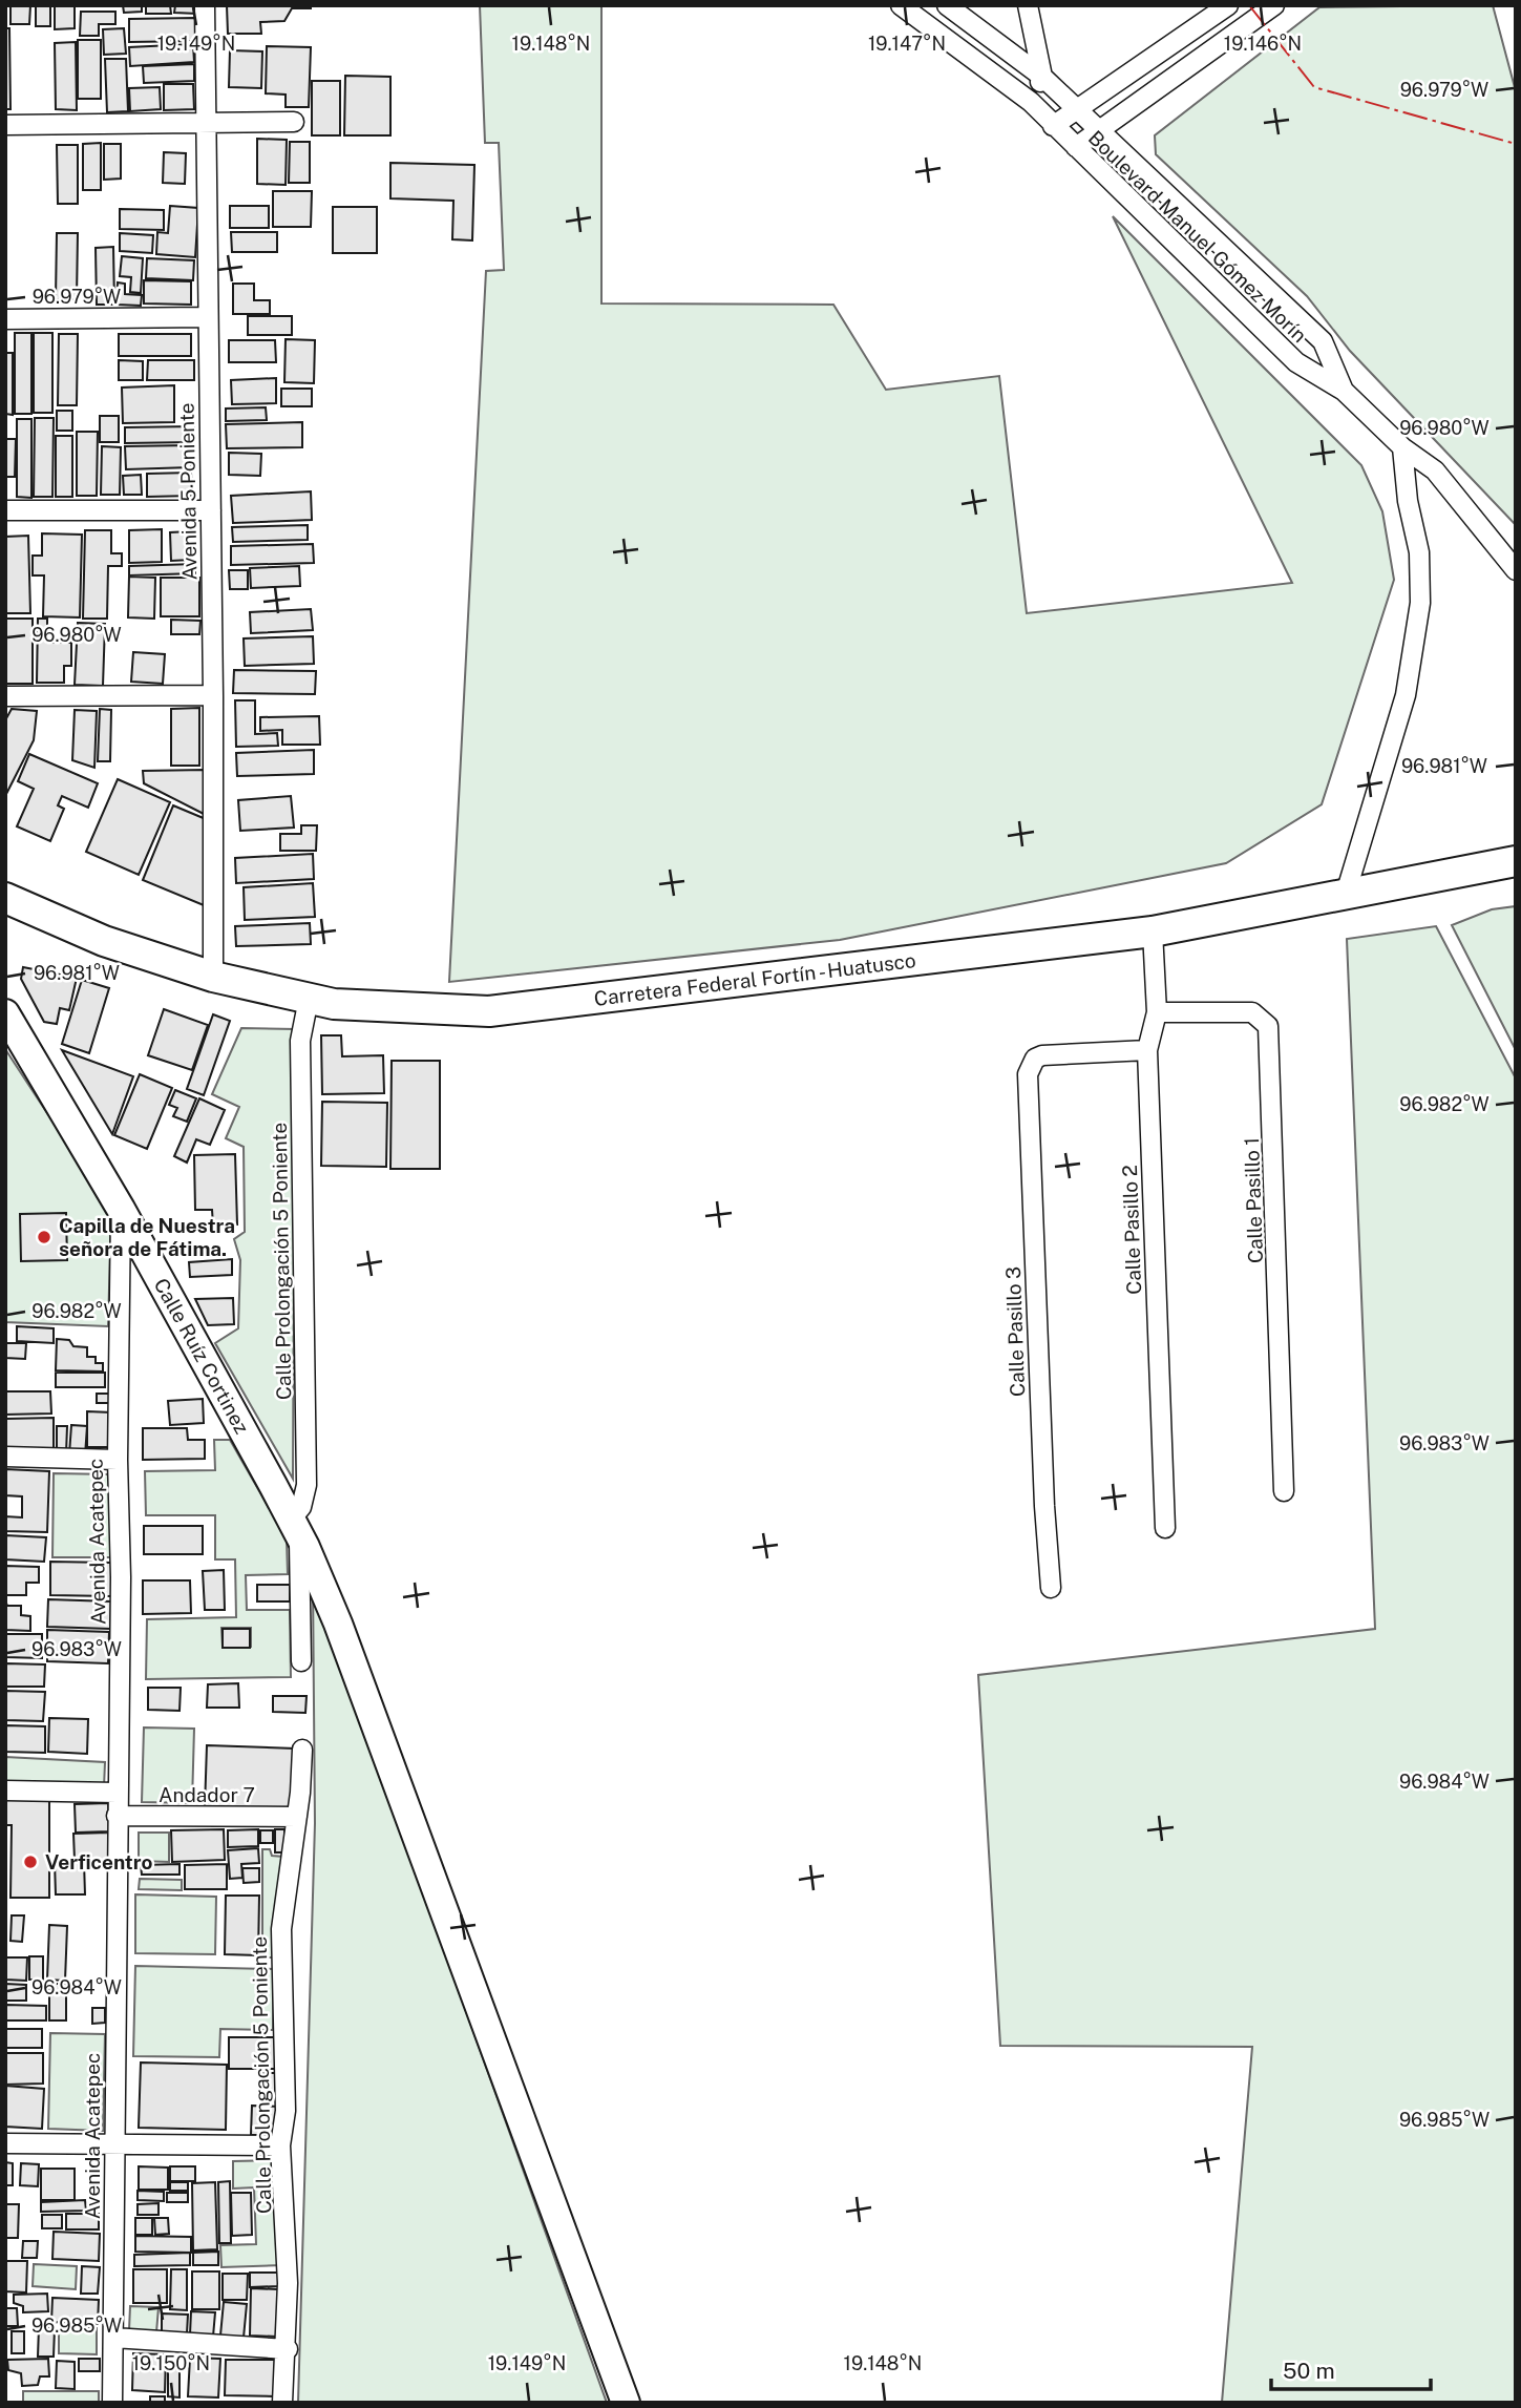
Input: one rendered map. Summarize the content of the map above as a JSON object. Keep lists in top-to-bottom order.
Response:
{
  "streets": {
    "main road": ["Carretera Federal Fortín - Huatusco"],
    "street": [
      "Boulevard Manuel Gómez Morín",
      "Avenida 5 Poniente",
      "Calle Pasillo 1",
      "Calle Pasillo 2",
      "Calle Prolongación 5 Poniente",
      "Calle Pasillo 3",
      "Calle Ruíz Cortinez",
      "Avenida Acatepec",
      "Andador 7"
    ]
  },
  "crossings": [
    ["Avenida 5 Poniente", "Carretera Federal Fortín - Huatusco"],
    ["Carretera Federal Fortín - Huatusco", "Calle Pasillo 2"],
    ["Carretera Federal Fortín - Huatusco", "Calle Prolongación 5 Poniente"],
    ["Calle Pasillo 1", "Calle Pasillo 2"],
    ["Calle Pasillo 2", "Calle Pasillo 3"],
    ["Calle Prolongación 5 Poniente", "Calle Ruíz Cortinez"],
    ["Calle Prolongación 5 Poniente", "Andador 7"],
    ["Calle Ruíz Cortinez", "Avenida Acatepec"],
    ["Avenida Acatepec", "Andador 7"]
  ],
  "places": ["Capilla de Nuestra señora de Fátima.", "Verficentro"],
  "scale_bar": "50 m",
  "coordinates": [
    "19.149°N",
    "19.148°N",
    "19.147°N",
    "19.146°N",
    "96.979°W",
    "96.980°W",
    "96.981°W",
    "96.982°W",
    "96.983°W",
    "96.984°W",
    "96.985°W",
    "19.150°N"
  ]
}
